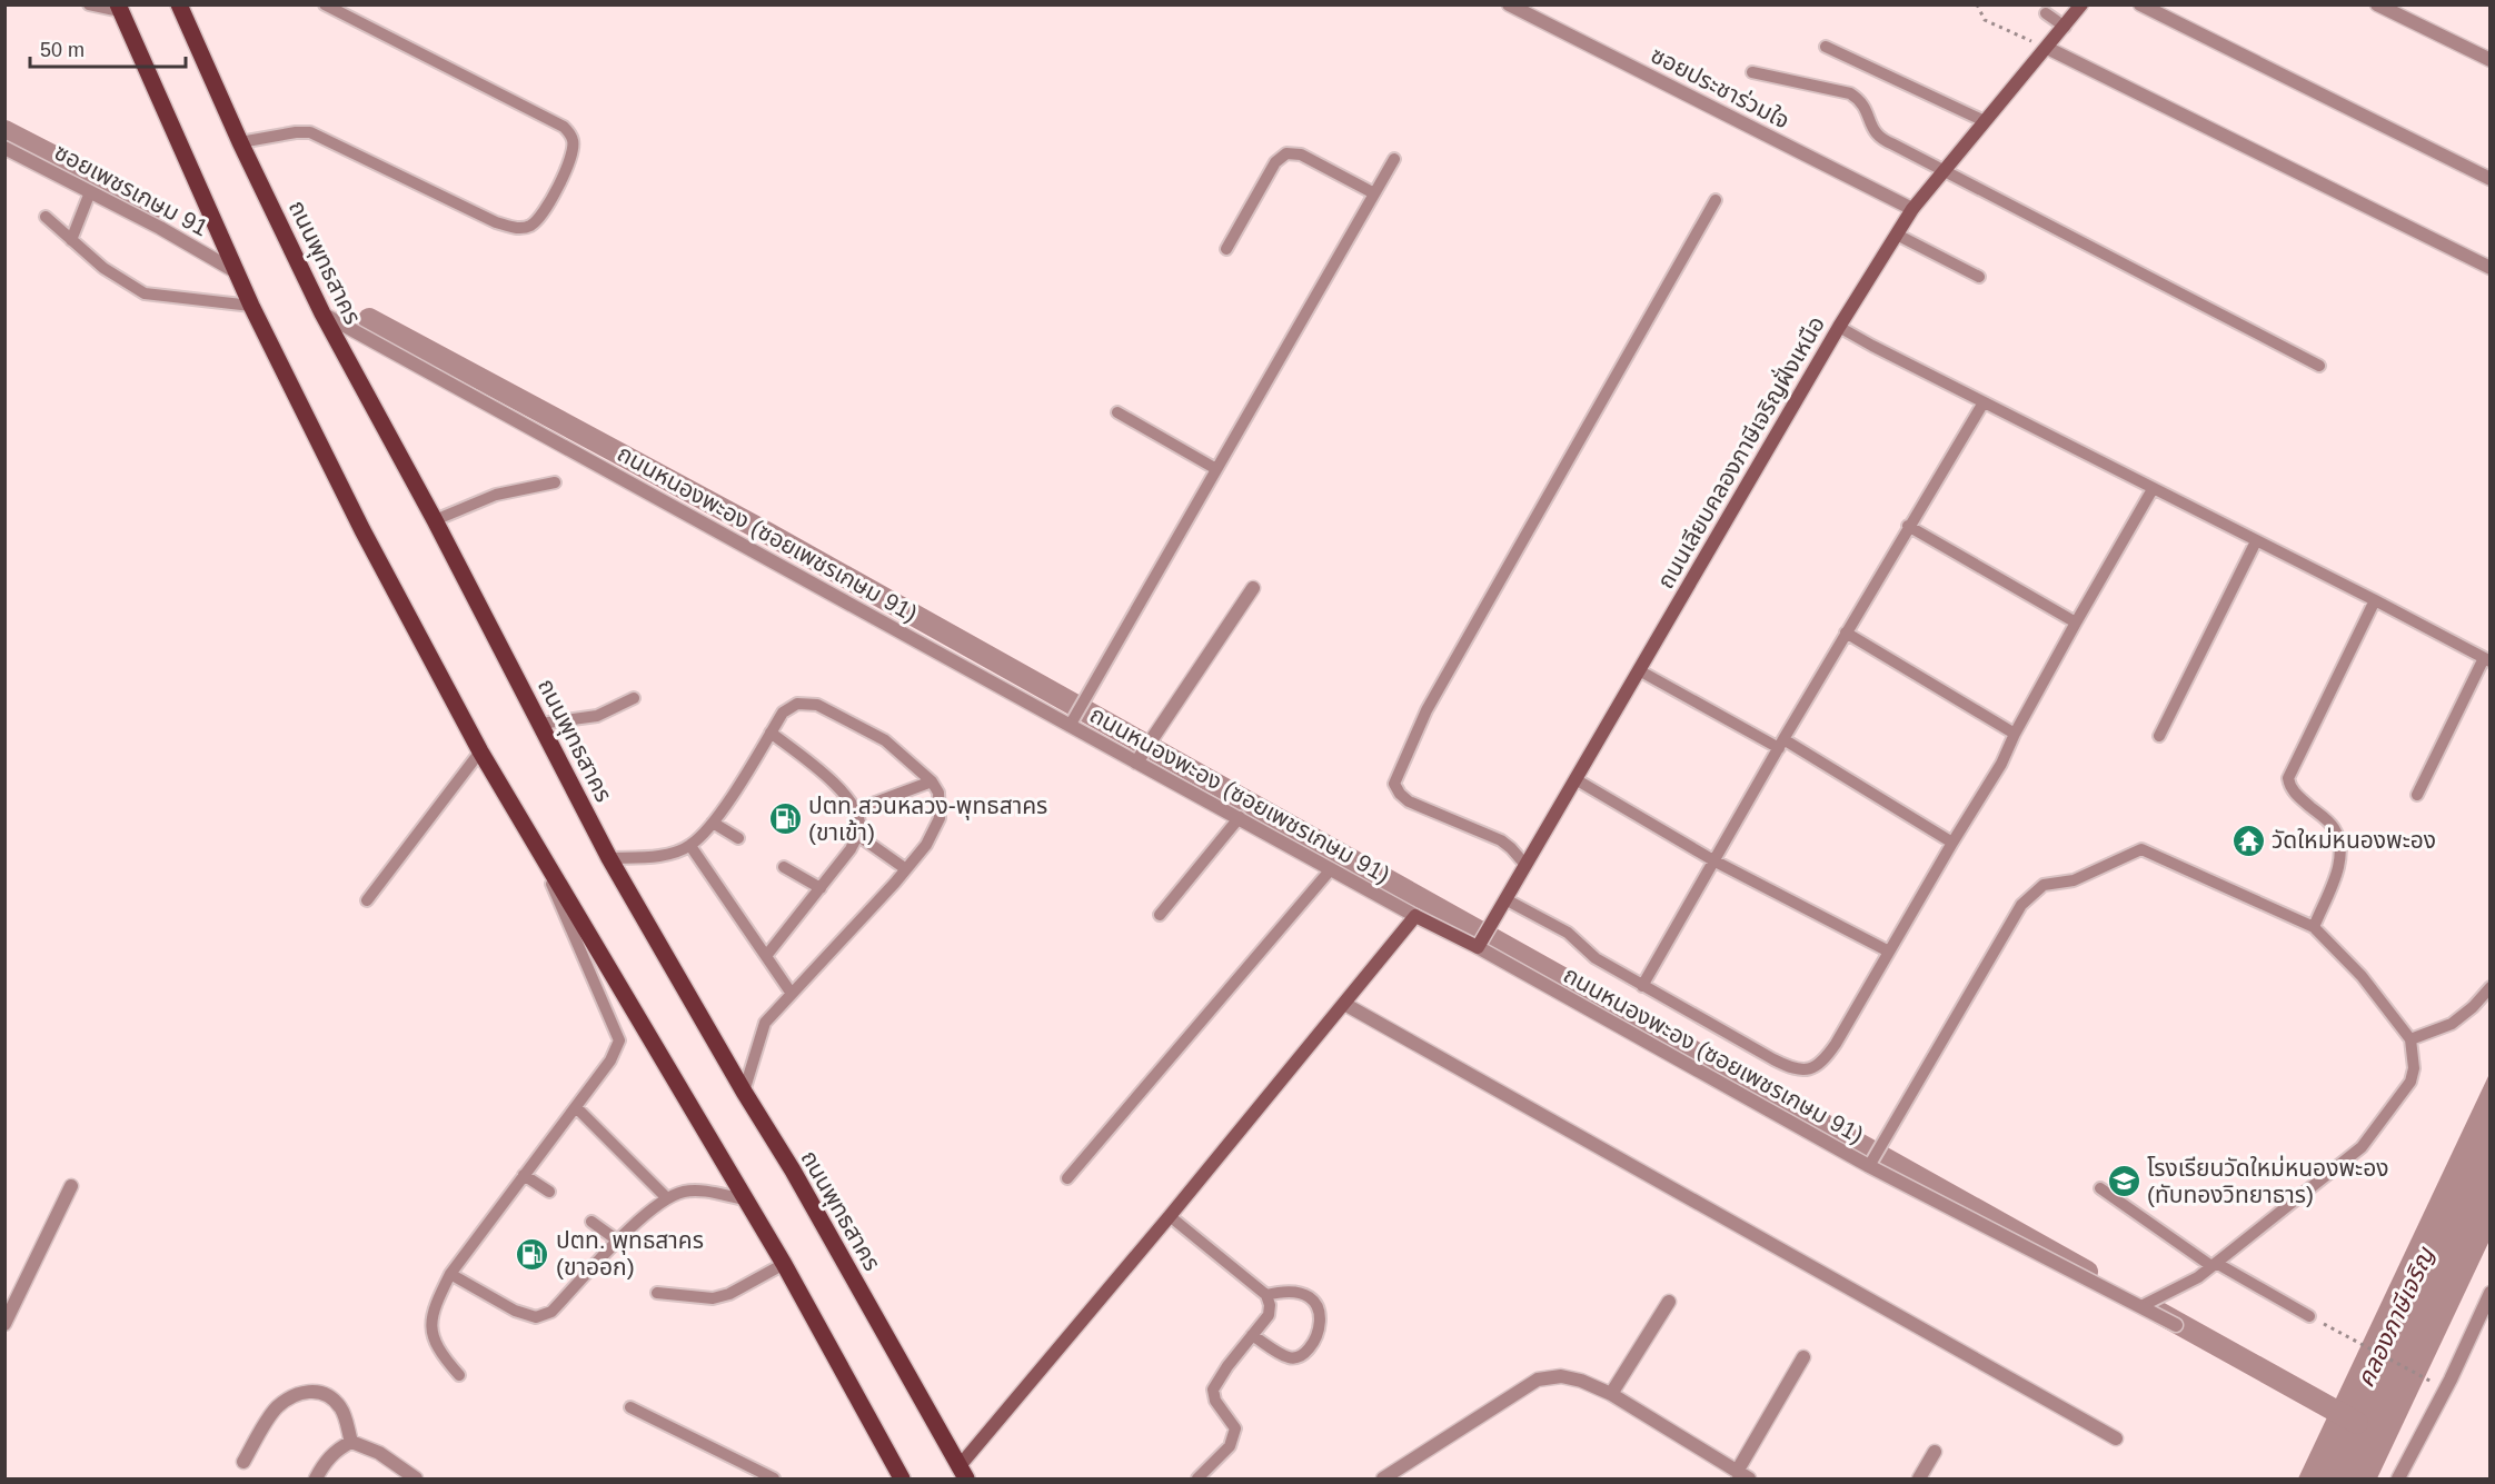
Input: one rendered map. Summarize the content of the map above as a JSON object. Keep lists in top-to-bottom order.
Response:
{
  "streets": {
    "main road": ["ถนนพุทธสาคร", "ถนนเลียบคลองภาษีเจริญฝั่งเหนือ", "ถนนหนองพะอง (ซอยเพชรเกษม 91)"],
    "street": ["ซอยประชาร่วมใจ", "ซอยเพชรเกษม 91"]
  },
  "crossings": [
    ["ซอยประชาร่วมใจ", "ถนนเลียบคลองภาษีเจริญฝั่งเหนือ"],
    ["ถนนพุทธสาคร", "ถนนหนองพะอง (ซอยเพชรเกษม 91)"],
    ["ถนนเลียบคลองภาษีเจริญฝั่งเหนือ", "ถนนหนองพะอง (ซอยเพชรเกษม 91)"]
  ],
  "water": ["คลองภาษีเจริญ"],
  "places": {
    "fuel station": ["ปตท.สวนหลวง-พุทธสาคร (ขาเข้า)", "ปตท. พุทธสาคร (ขาออก)"],
    "temple": ["วัดใหม่หนองพะอง"],
    "school or university": ["โรงเรียนวัดใหม่หนองพะอง (ทับทองวิทยาธาร)"]
  },
  "scale_bar": "50 m"
}
